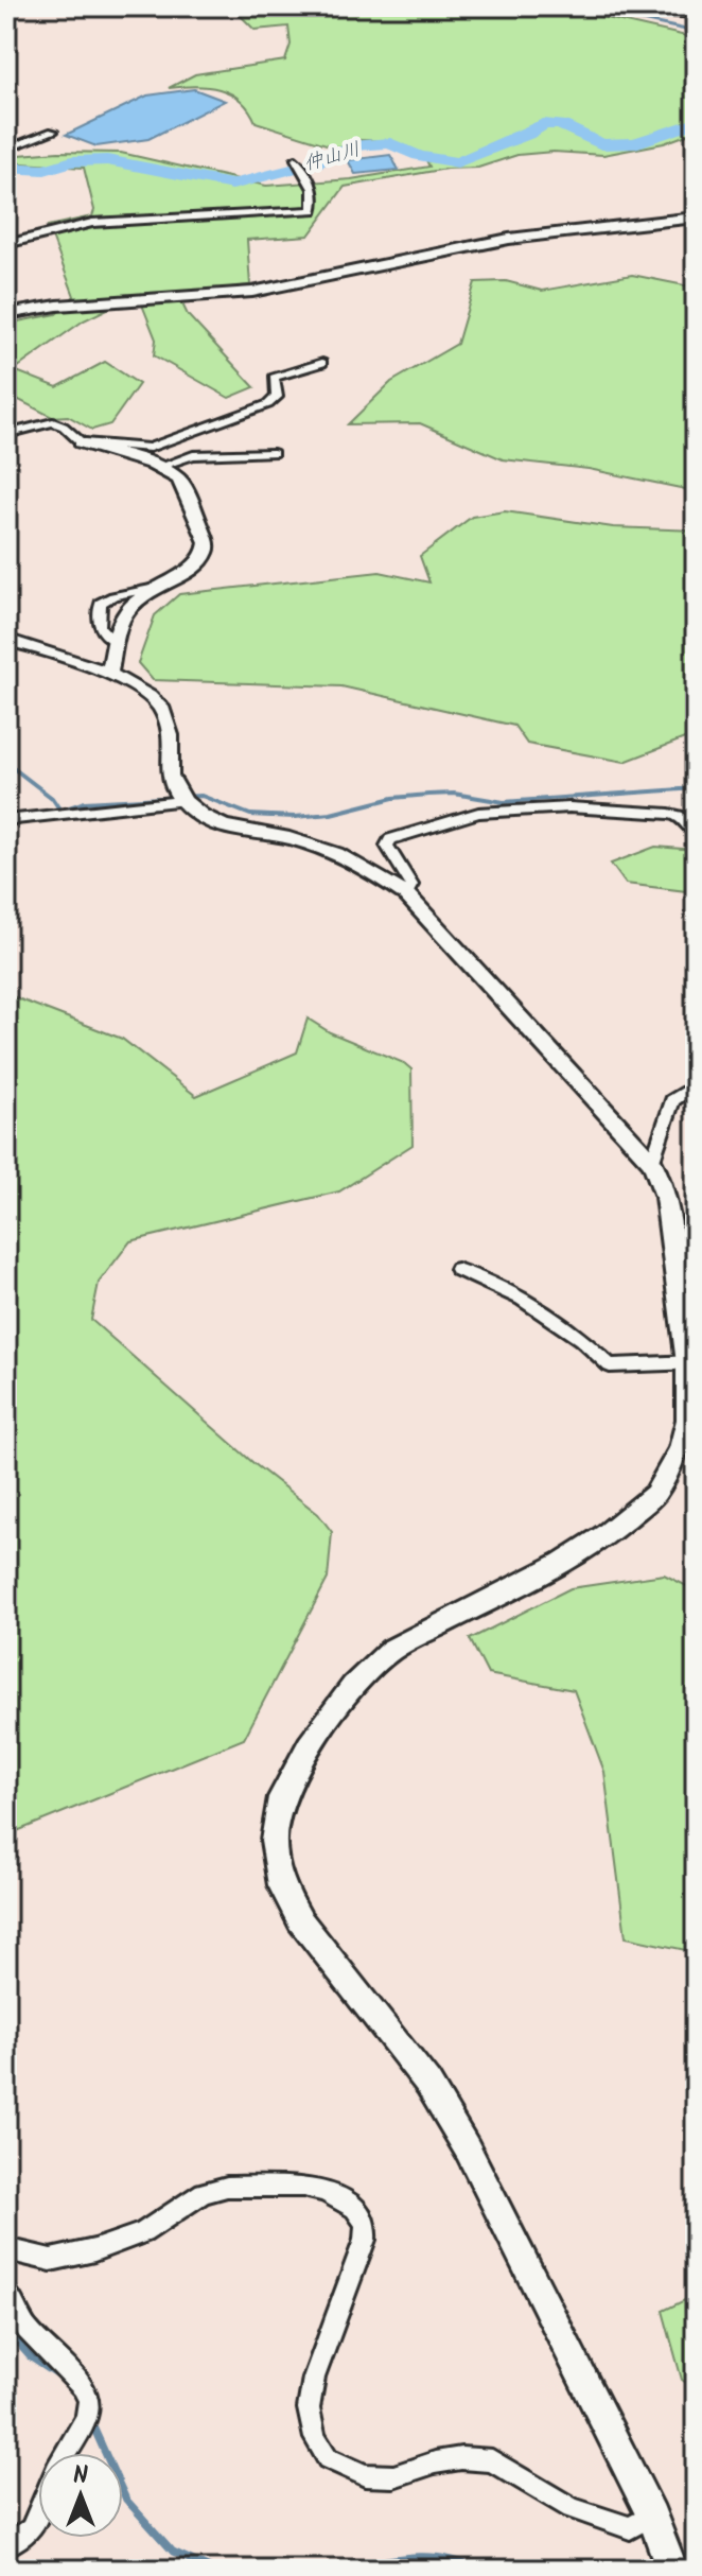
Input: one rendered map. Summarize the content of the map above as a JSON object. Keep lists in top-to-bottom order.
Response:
{
  "water": ["仲山川"],
  "north": "top"
}
